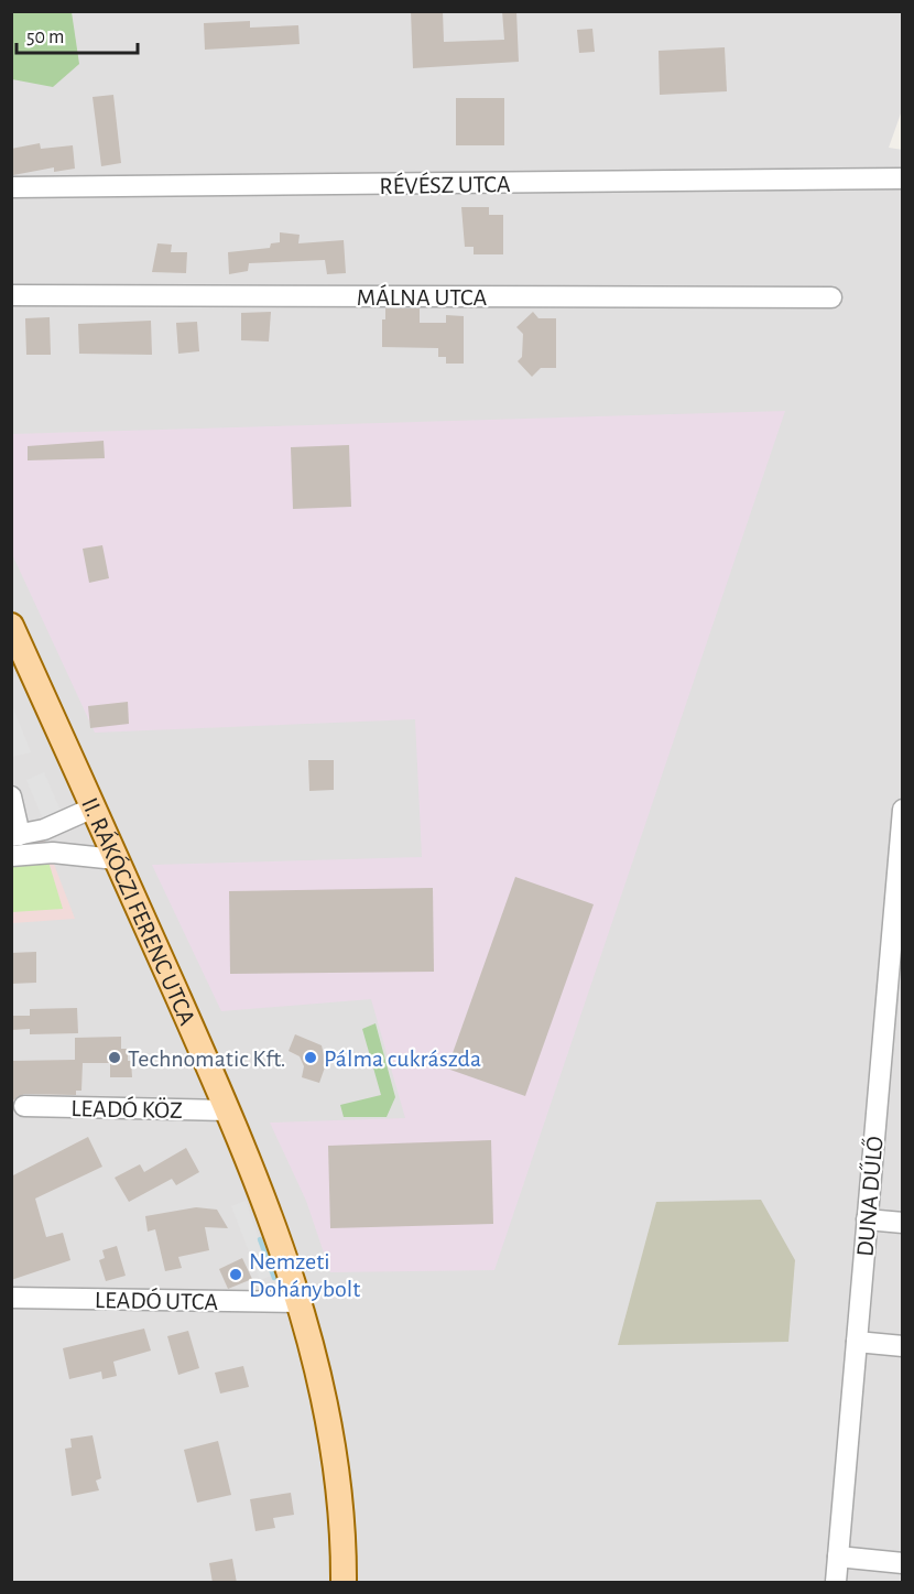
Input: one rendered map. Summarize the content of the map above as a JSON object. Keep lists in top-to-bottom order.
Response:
{
  "streets": {
    "main road": ["II. RÁKÓCZI FERENC UTCA"],
    "street": [
      "RÉVÉSZ UTCA",
      "MÁLNA UTCA",
      "LEADÓ KÖZ",
      "DUNA DŰLŐ",
      "LEADÓ UTCA"
    ]
  },
  "crossings": [
    ["II. RÁKÓCZI FERENC UTCA", "LEADÓ KÖZ"],
    ["II. RÁKÓCZI FERENC UTCA", "LEADÓ UTCA"]
  ],
  "places": ["Technomatic Kft.", "Pálma cukrászda", "Nemzeti Dohánybolt"],
  "scale_bar": "50 m"
}
